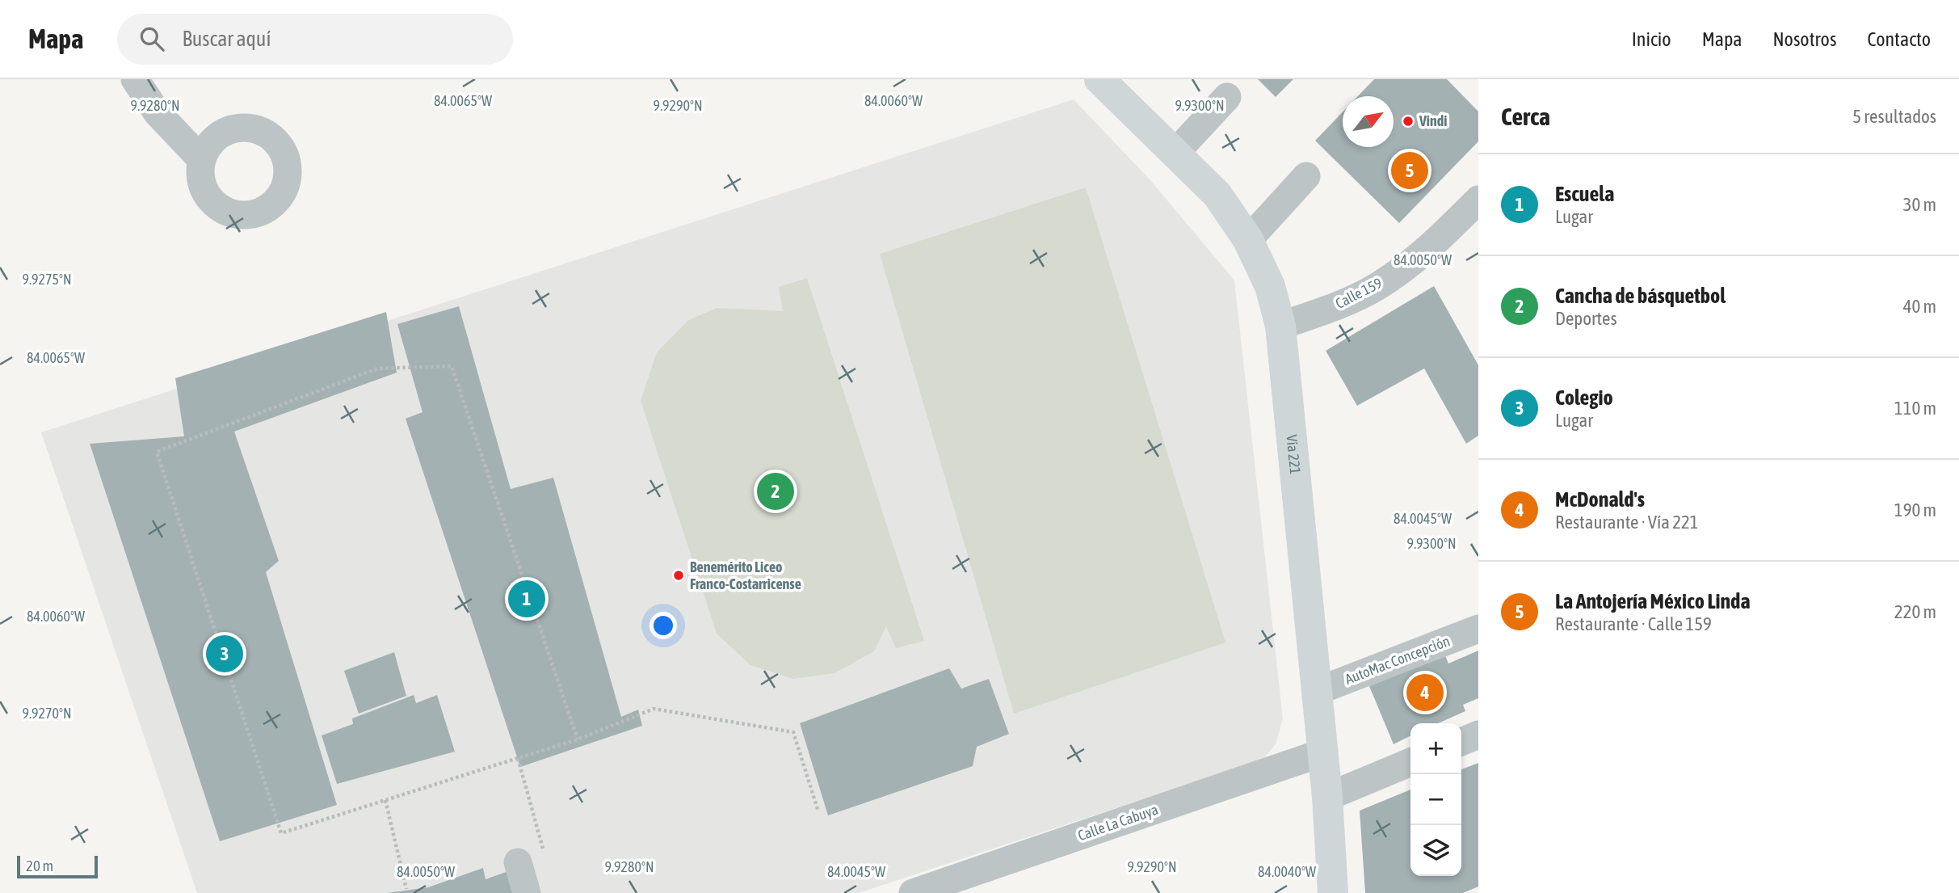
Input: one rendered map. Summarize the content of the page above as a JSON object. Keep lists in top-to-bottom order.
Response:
{
  "streets": {
    "main road": ["Vía 221"],
    "street": ["Calle 159", "AutoMac Concepción", "Calle La Cabuya"]
  },
  "crossings": [
    ["Calle 159", "Vía 221"],
    ["Vía 221", "AutoMac Concepción"],
    ["Vía 221", "Calle La Cabuya"]
  ],
  "places": ["Vindi", "Benemérito Liceo Franco-Costarricense"],
  "scale_bar": "20 m",
  "north": "top right",
  "page": {
    "header": "Mapa",
    "search": "Buscar aquí",
    "nav": [
      "Inicio",
      "Mapa",
      "Nosotros",
      "Contacto"
    ],
    "heading": ["Cerca", "5 resultados"],
    "pins": [
      "5",
      "2",
      "1",
      "3",
      "4"
    ],
    "list": [
      {
        "mark": "1",
        "name": "Escuela",
        "note": "Lugar",
        "value": "30 m"
      },
      {
        "mark": "2",
        "name": "Cancha de básquetbol",
        "note": "Deportes",
        "value": "40 m"
      },
      {
        "mark": "3",
        "name": "Colegio",
        "note": "Lugar",
        "value": "110 m"
      },
      {
        "mark": "4",
        "name": "McDonald's",
        "note": "Restaurante · Vía 221",
        "value": "190 m"
      },
      {
        "mark": "5",
        "name": "La Antojería México Linda",
        "note": "Restaurante · Calle 159",
        "value": "220 m"
      }
    ],
    "map_buttons": ["+", "−"],
    "scale": "20 m"
  },
  "coordinates": [
    "84.0065°W",
    "84.0060°W",
    "9.9280°N",
    "9.9290°N",
    "9.9300°N",
    "84.0050°W",
    "9.9275°N",
    "84.0045°W",
    "9.9270°N",
    "84.0040°W"
  ]
}
